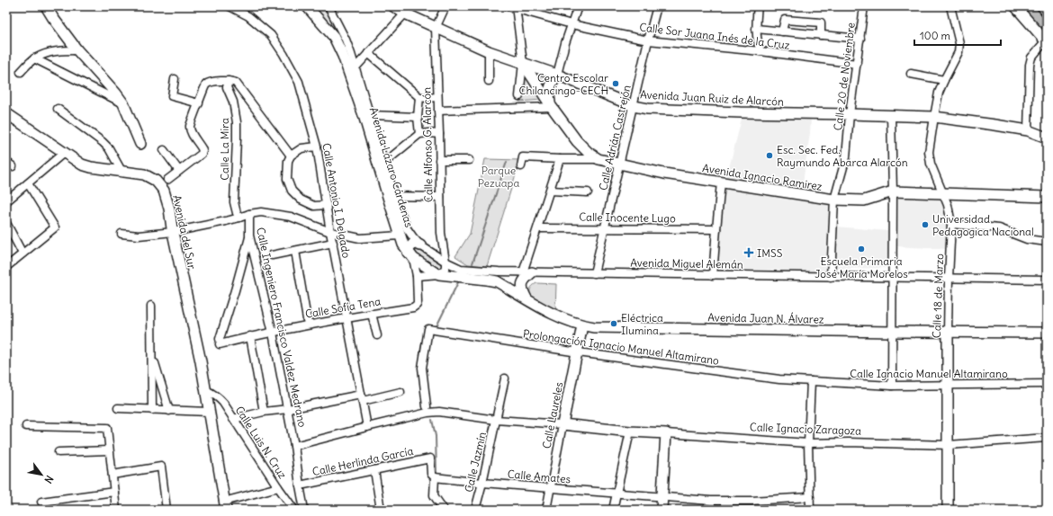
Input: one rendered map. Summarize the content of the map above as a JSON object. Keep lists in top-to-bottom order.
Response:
{
  "streets": {
    "main road": [
      "Avenida Juan Ruiz de Alarcón",
      "Avenida Lázaro Cárdenas",
      "Avenida Ignacio Ramirez",
      "Avenida del Sur",
      "Calle 18 de Marzo",
      "Avenida Juan N. Álvarez",
      "Calle Laureles",
      "Calle Ignacio Zaragoza"
    ],
    "street": [
      "Calle Sor Juana Inés de la Cruz",
      "Calle 20 de Noviembre",
      "Calle Adrián Castrejón",
      "Calle Alfonso G. Alarcón",
      "Calle La Mira",
      "Calle Antonio I. Delgado",
      "Calle Inocente Lugo",
      "Avenida Miguel Alemán",
      "Calle Sofía Tena",
      "Calle Ingeniero Francisco Valdez Medrano",
      "Prolongación Ignacio Manuel Altamirano",
      "Calle Ignacio Manuel Altamirano",
      "Calle Luis N. Cruz",
      "Calle Herlinda García",
      "Calle Jazmín",
      "Calle Amates"
    ]
  },
  "crossings": [
    ["Calle Sor Juana Inés de la Cruz", "Calle 20 de Noviembre"],
    ["Calle Sor Juana Inés de la Cruz", "Calle Adrián Castrejón"],
    ["Calle 20 de Noviembre", "Avenida Juan Ruiz de Alarcón"],
    ["Calle 20 de Noviembre", "Avenida Ignacio Ramirez"],
    ["Calle 20 de Noviembre", "Avenida Miguel Alemán"],
    ["Avenida Juan Ruiz de Alarcón", "Calle Adrián Castrejón"],
    ["Avenida Juan Ruiz de Alarcón", "Calle Alfonso G. Alarcón"],
    ["Avenida Juan Ruiz de Alarcón", "Avenida Ignacio Ramirez"],
    ["Avenida Juan Ruiz de Alarcón", "Calle 18 de Marzo"],
    ["Calle Adrián Castrejón", "Avenida Ignacio Ramirez"],
    ["Calle Adrián Castrejón", "Calle Inocente Lugo"],
    ["Calle Adrián Castrejón", "Avenida Miguel Alemán"],
    ["Calle Alfonso G. Alarcón", "Avenida Lázaro Cárdenas"],
    ["Avenida Lázaro Cárdenas", "Avenida Miguel Alemán"],
    ["Avenida Lázaro Cárdenas", "Avenida Juan N. Álvarez"],
    ["Avenida Ignacio Ramirez", "Calle 18 de Marzo"],
    ["Calle Antonio I. Delgado", "Calle Sofía Tena"],
    ["Avenida del Sur", "Calle Luis N. Cruz"],
    ["Avenida Miguel Alemán", "Calle 18 de Marzo"],
    ["Avenida Miguel Alemán", "Avenida Juan N. Álvarez"],
    ["Calle 18 de Marzo", "Avenida Juan N. Álvarez"],
    ["Calle 18 de Marzo", "Calle Ignacio Manuel Altamirano"],
    ["Calle 18 de Marzo", "Calle Ignacio Zaragoza"],
    ["Calle Sofía Tena", "Calle Ingeniero Francisco Valdez Medrano"],
    ["Avenida Juan N. Álvarez", "Calle Laureles"],
    ["Calle Ingeniero Francisco Valdez Medrano", "Calle Herlinda García"],
    ["Prolongación Ignacio Manuel Altamirano", "Calle Ignacio Manuel Altamirano"],
    ["Prolongación Ignacio Manuel Altamirano", "Calle Laureles"],
    ["Calle Laureles", "Calle Ignacio Zaragoza"],
    ["Calle Laureles", "Calle Amates"],
    ["Calle Herlinda García", "Calle Amates"],
    ["Calle Jazmín", "Calle Amates"]
  ],
  "parks": ["Parque Pezuapa"],
  "places": {
    "other": [
      "Centro Escolar Chilancingo-CECH",
      "Esc. Sec. Fed. Raymundo Abarca Alarcón",
      "Universidad Pedagogica Nacional",
      "Escuela Primaria José María Morelos",
      "Eléctrica Ilumina"
    ],
    "health": ["IMSS"]
  },
  "scale_bar": "100 m",
  "north": "bottom right"
}
